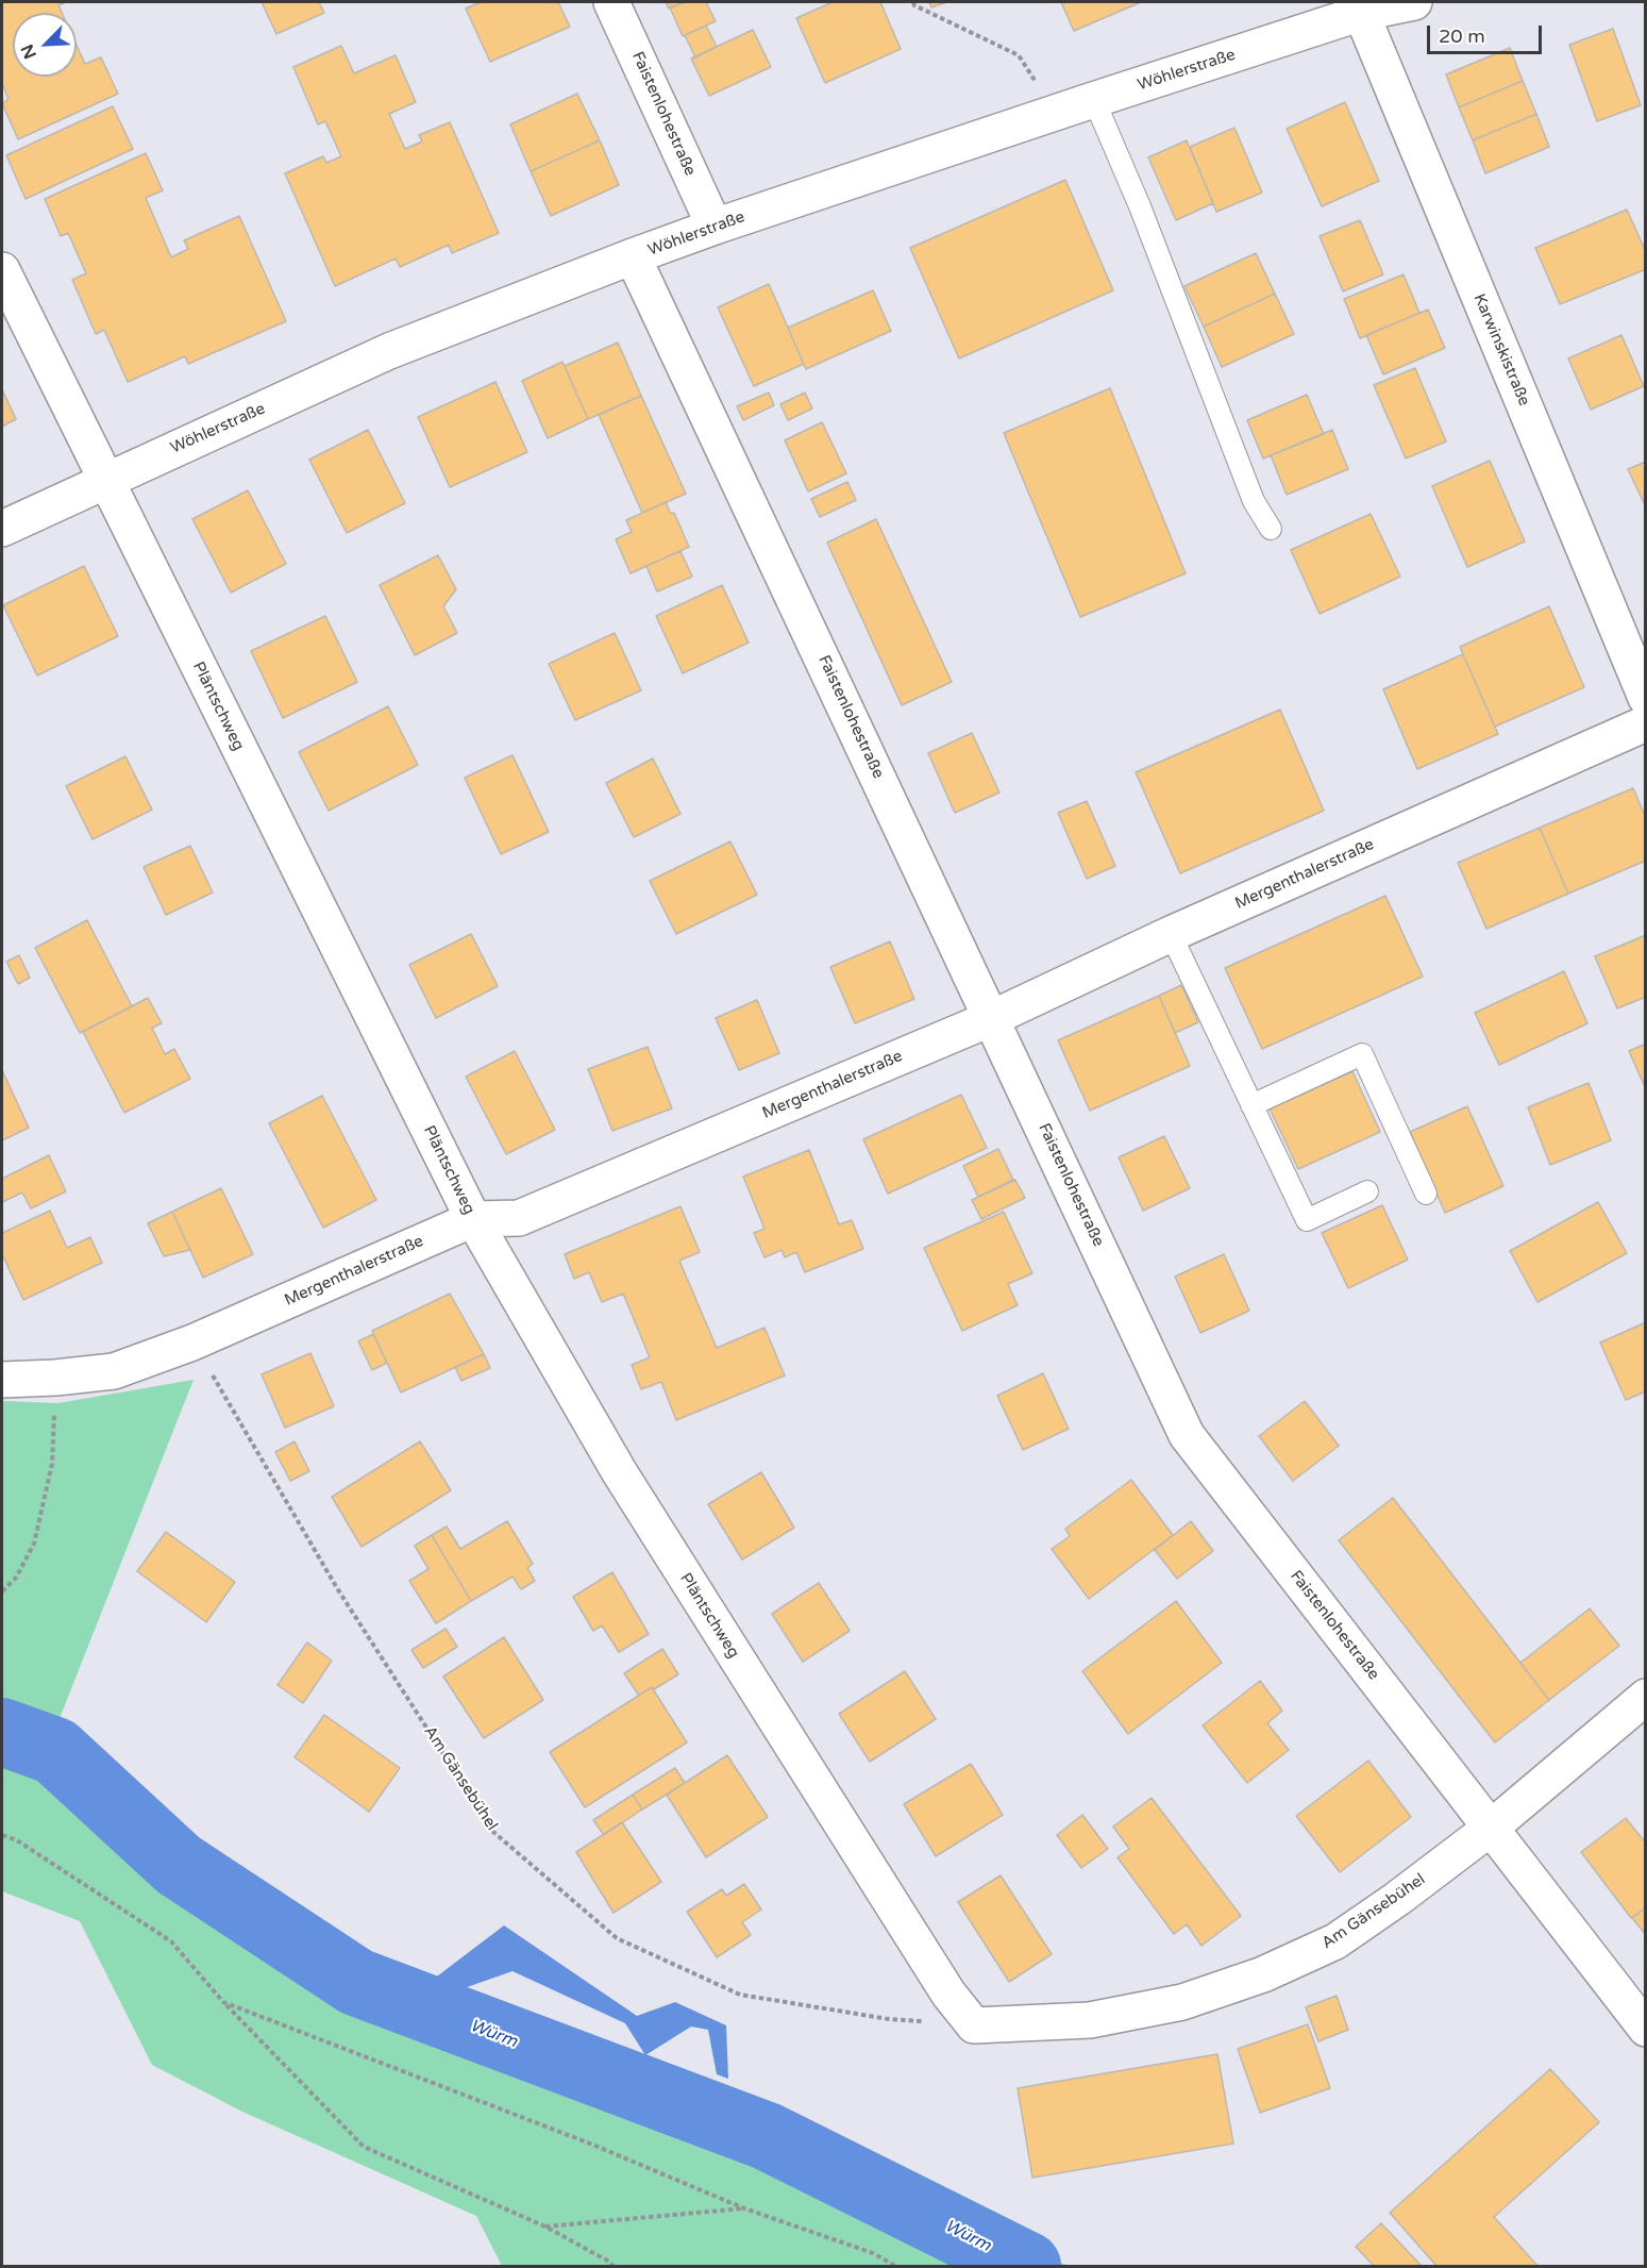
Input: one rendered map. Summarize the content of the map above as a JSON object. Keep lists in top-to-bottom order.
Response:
{
  "streets": {
    "street": [
      "Wöhlerstraße",
      "Faistenlohestraße",
      "Karwinskistraße",
      "Pläntschweg",
      "Mergenthalerstraße",
      "Am Gänsebühel"
    ]
  },
  "crossings": [
    ["Wöhlerstraße", "Faistenlohestraße"],
    ["Wöhlerstraße", "Karwinskistraße"],
    ["Wöhlerstraße", "Pläntschweg"],
    ["Faistenlohestraße", "Mergenthalerstraße"],
    ["Faistenlohestraße", "Am Gänsebühel"],
    ["Pläntschweg", "Mergenthalerstraße"],
    ["Pläntschweg", "Am Gänsebühel"],
    ["Mergenthalerstraße", "Am Gänsebühel"]
  ],
  "water": ["Würm"],
  "scale_bar": "20 m",
  "north": "bottom left"
}
